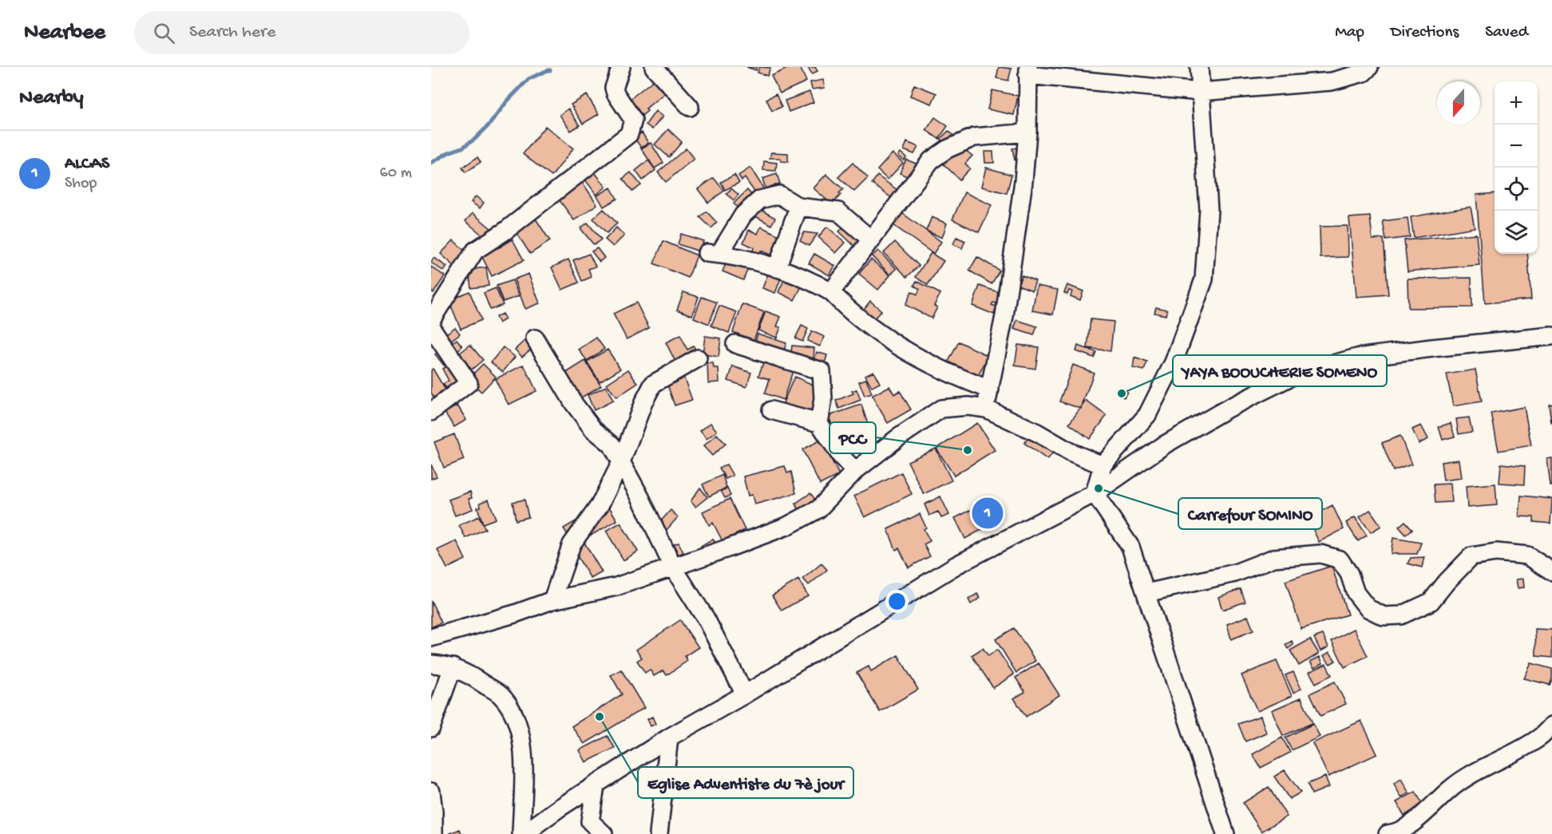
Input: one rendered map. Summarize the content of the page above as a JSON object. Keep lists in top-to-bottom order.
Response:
{
  "places": [
    "YAYA BOOUCHERIE SOMENO",
    "PCC",
    "Carrefour SOMINO",
    "Eglise Adventiste du 7è jour"
  ],
  "north": "bottom",
  "page": {
    "header": "Nearbee",
    "search": "Search here",
    "nav": ["Map", "Directions", "Saved"],
    "heading": "Nearby",
    "map_buttons": ["+", "−"],
    "list": [
      {
        "mark": "1",
        "name": "ALCAS",
        "note": "Shop",
        "value": "60 m"
      }
    ],
    "pins": "1"
  }
}
